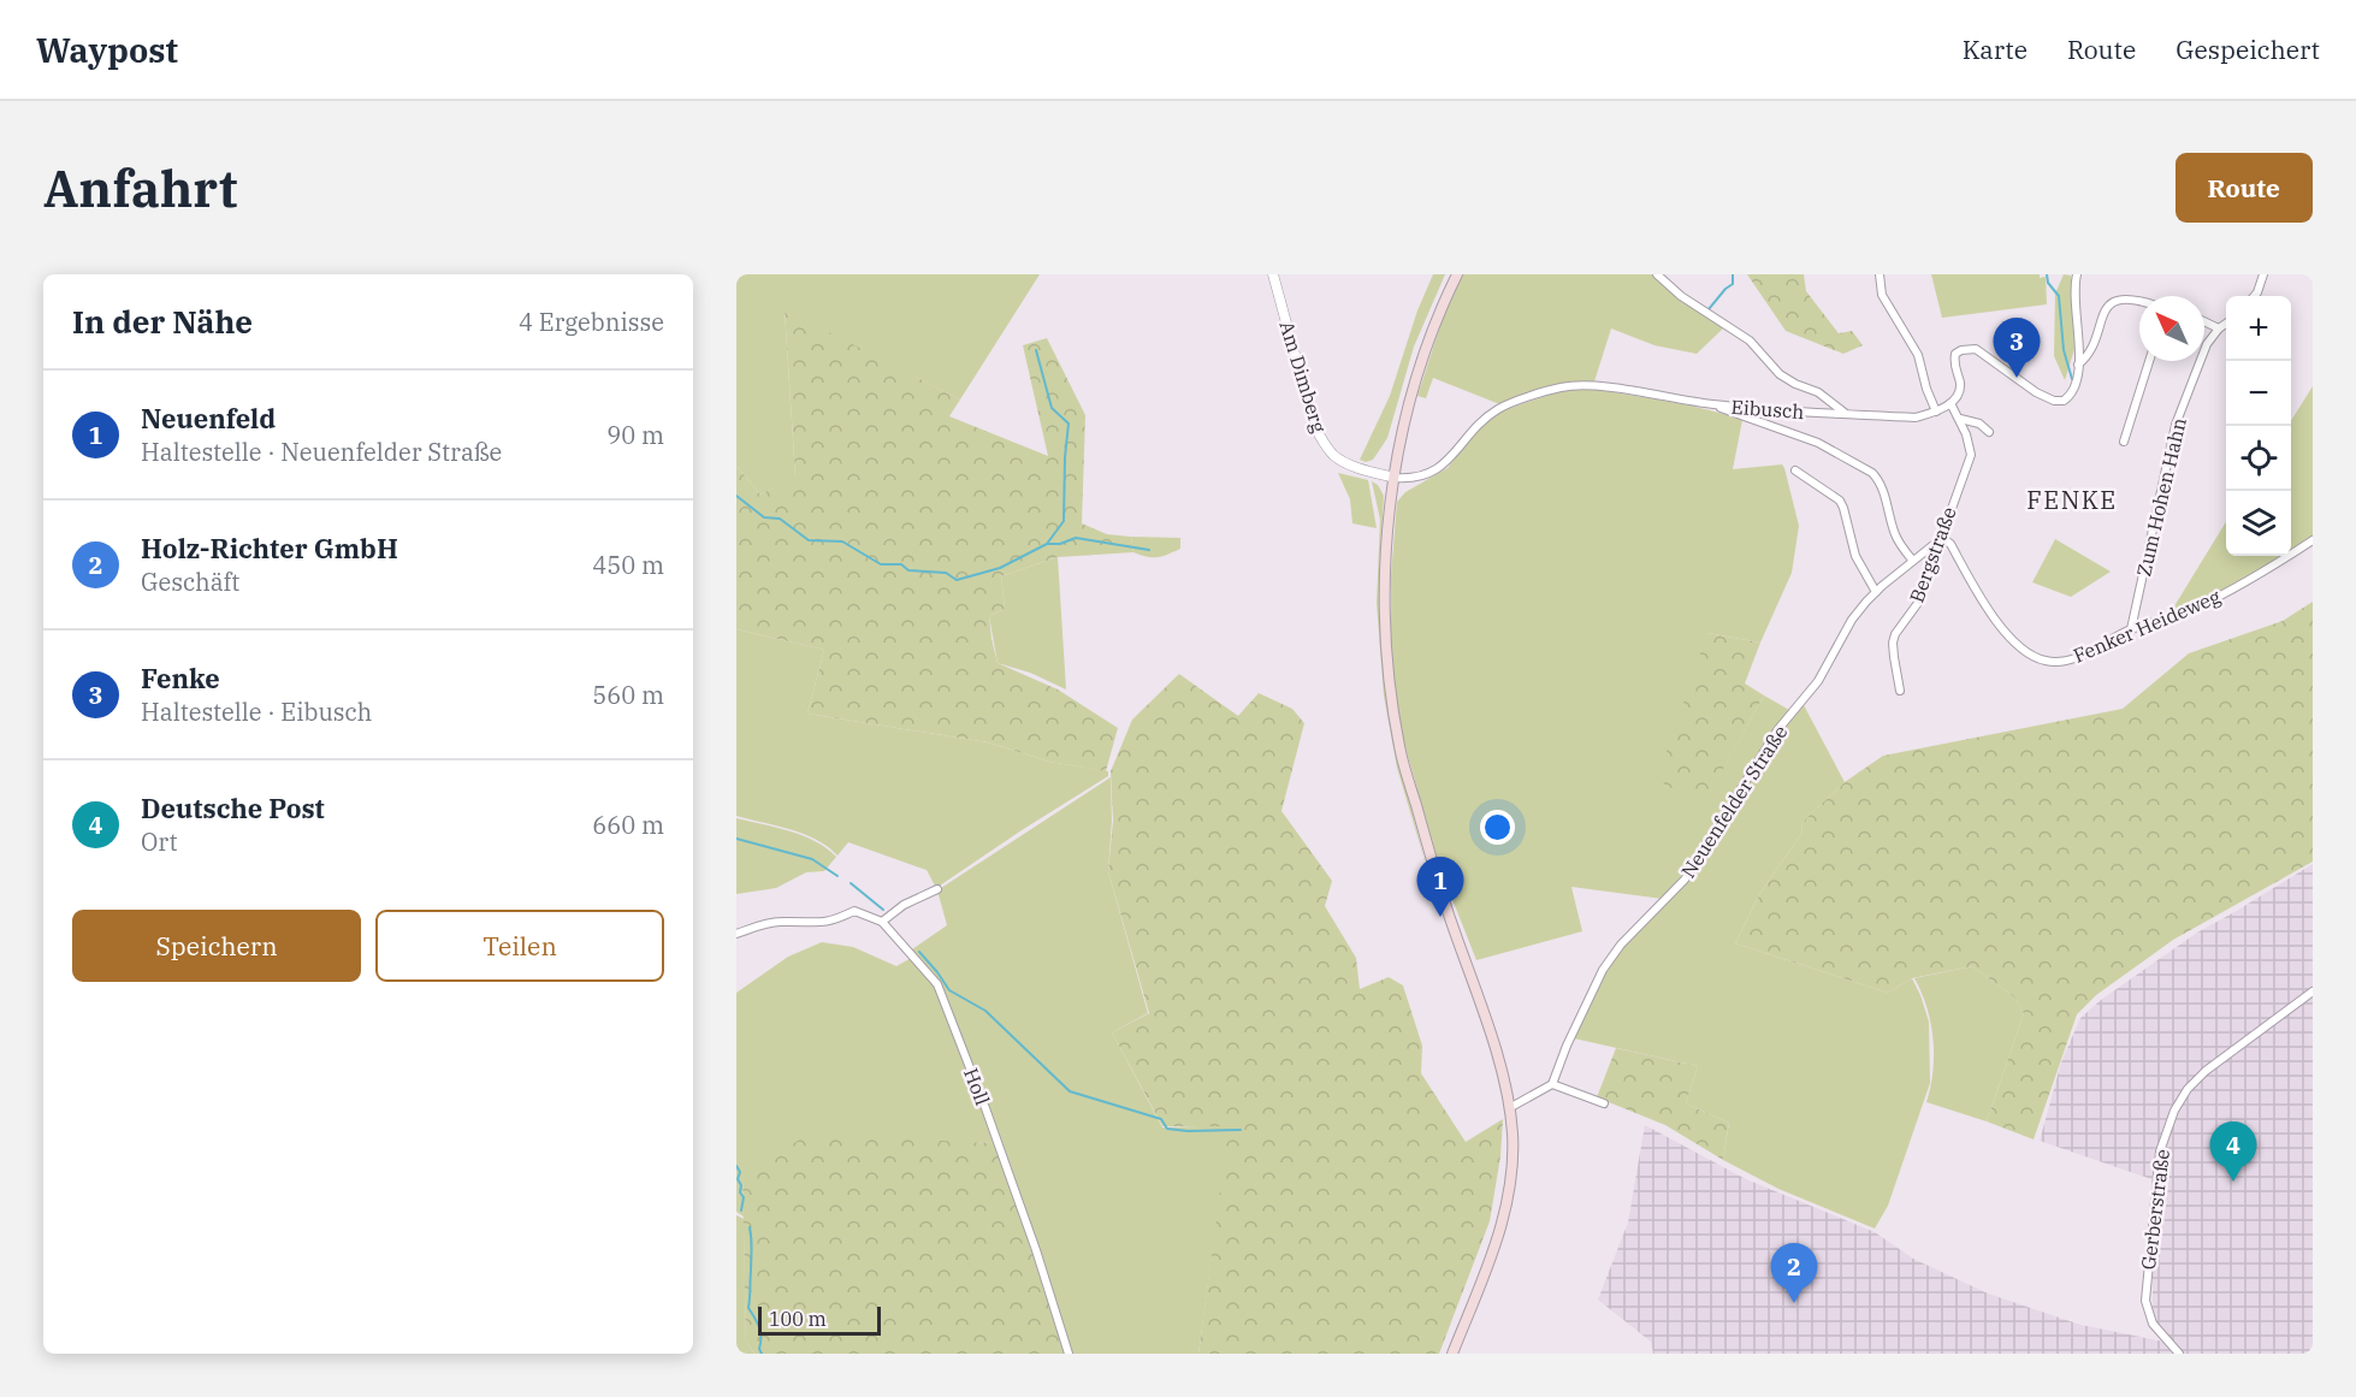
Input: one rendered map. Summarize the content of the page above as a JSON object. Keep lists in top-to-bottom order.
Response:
{
  "streets": {
    "street": [
      "Am Dimberg",
      "Eibusch",
      "Zum Hohen Hahn",
      "Bergstraße",
      "Fenker Heideweg",
      "Neuenfelder Straße",
      "Holl",
      "Gerberstraße"
    ]
  },
  "crossings": [
    ["Am Dimberg", "Eibusch"],
    ["Eibusch", "Bergstraße"],
    ["Zum Hohen Hahn", "Fenker Heideweg"],
    ["Bergstraße", "Fenker Heideweg"],
    ["Bergstraße", "Neuenfelder Straße"],
    ["Fenker Heideweg", "Neuenfelder Straße"]
  ],
  "districts": ["FENKE"],
  "scale_bar": "100 m",
  "north": "top left",
  "page": {
    "header": "Waypost",
    "nav": ["Karte", "Route", "Gespeichert"],
    "buttons": [
      "Route",
      ["Speichern", "Teilen"]
    ],
    "title": "Anfahrt",
    "heading": ["In der Nähe", "4 Ergebnisse"],
    "map_buttons": ["+", "−"],
    "pins": [
      "3",
      "1",
      "4",
      "2"
    ],
    "list": [
      {
        "mark": "1",
        "name": "Neuenfeld",
        "note": "Haltestelle · Neuenfelder Straße",
        "value": "90 m"
      },
      {
        "mark": "2",
        "name": "Holz-Richter GmbH",
        "note": "Geschäft",
        "value": "450 m"
      },
      {
        "mark": "3",
        "name": "Fenke",
        "note": "Haltestelle · Eibusch",
        "value": "560 m"
      },
      {
        "mark": "4",
        "name": "Deutsche Post",
        "note": "Ort",
        "value": "660 m"
      }
    ],
    "scale": "100 m"
  }
}
